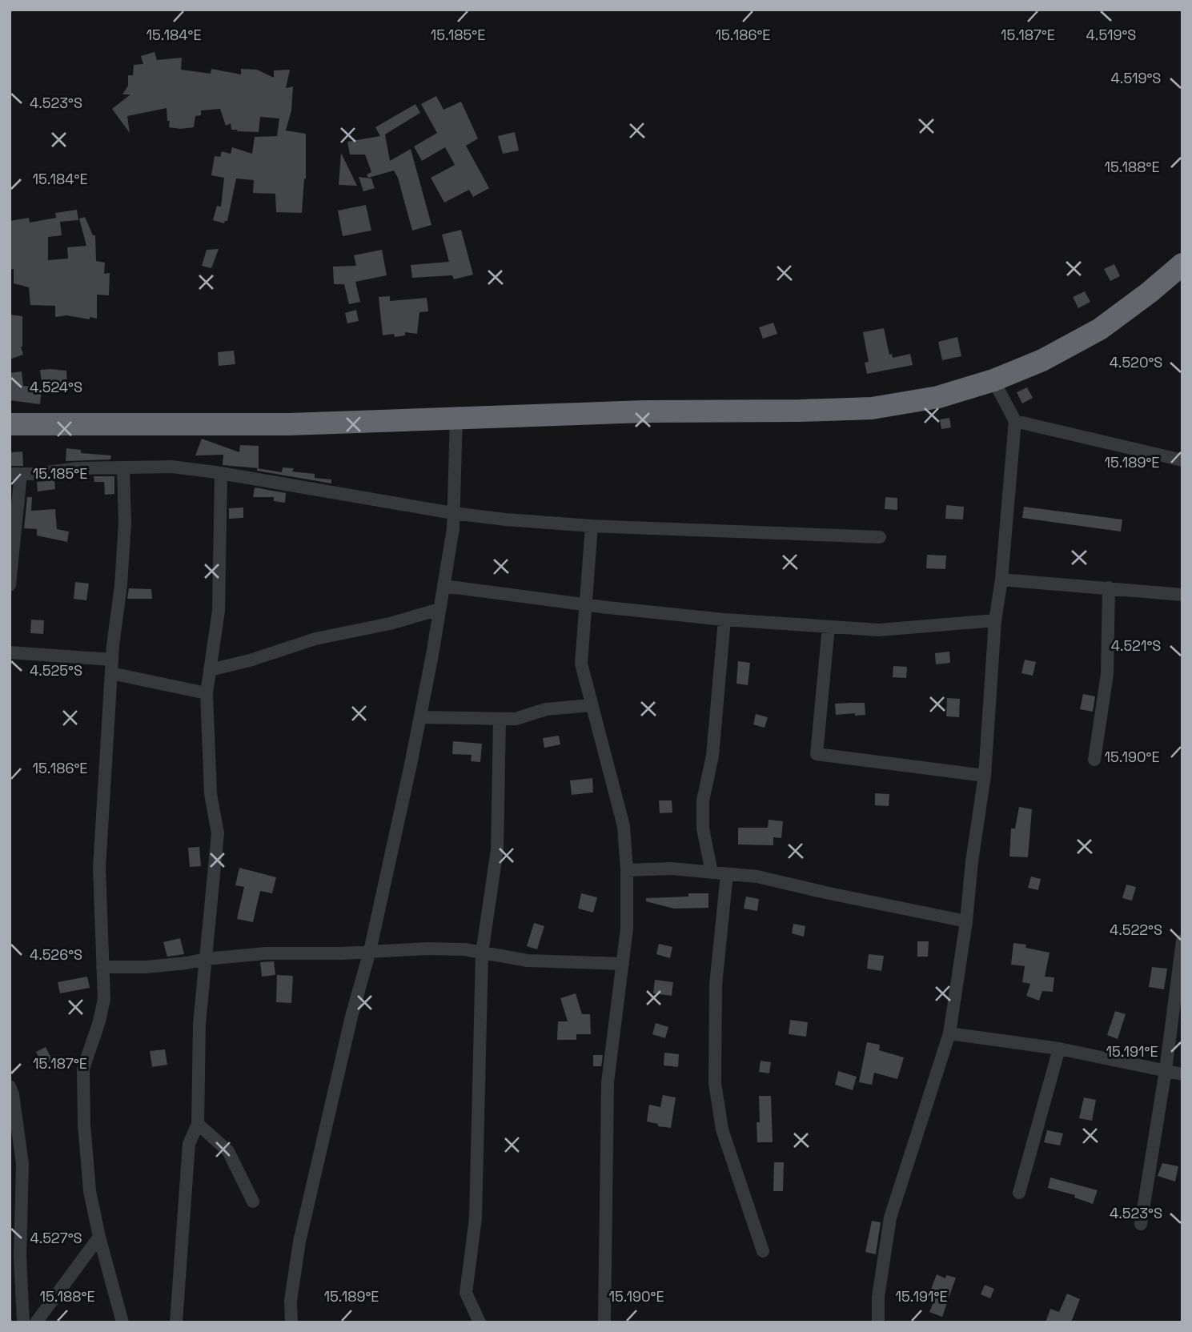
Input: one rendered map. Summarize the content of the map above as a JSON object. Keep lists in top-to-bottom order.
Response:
{
  "coordinates": [
    "4.519°S",
    "15.184°E",
    "15.185°E",
    "15.186°E",
    "15.187°E",
    "4.523°S",
    "15.188°E",
    "4.520°S",
    "4.524°S",
    "15.189°E",
    "4.521°S",
    "4.525°S",
    "15.190°E",
    "4.522°S",
    "4.526°S",
    "15.191°E",
    "4.527°S"
  ]
}
